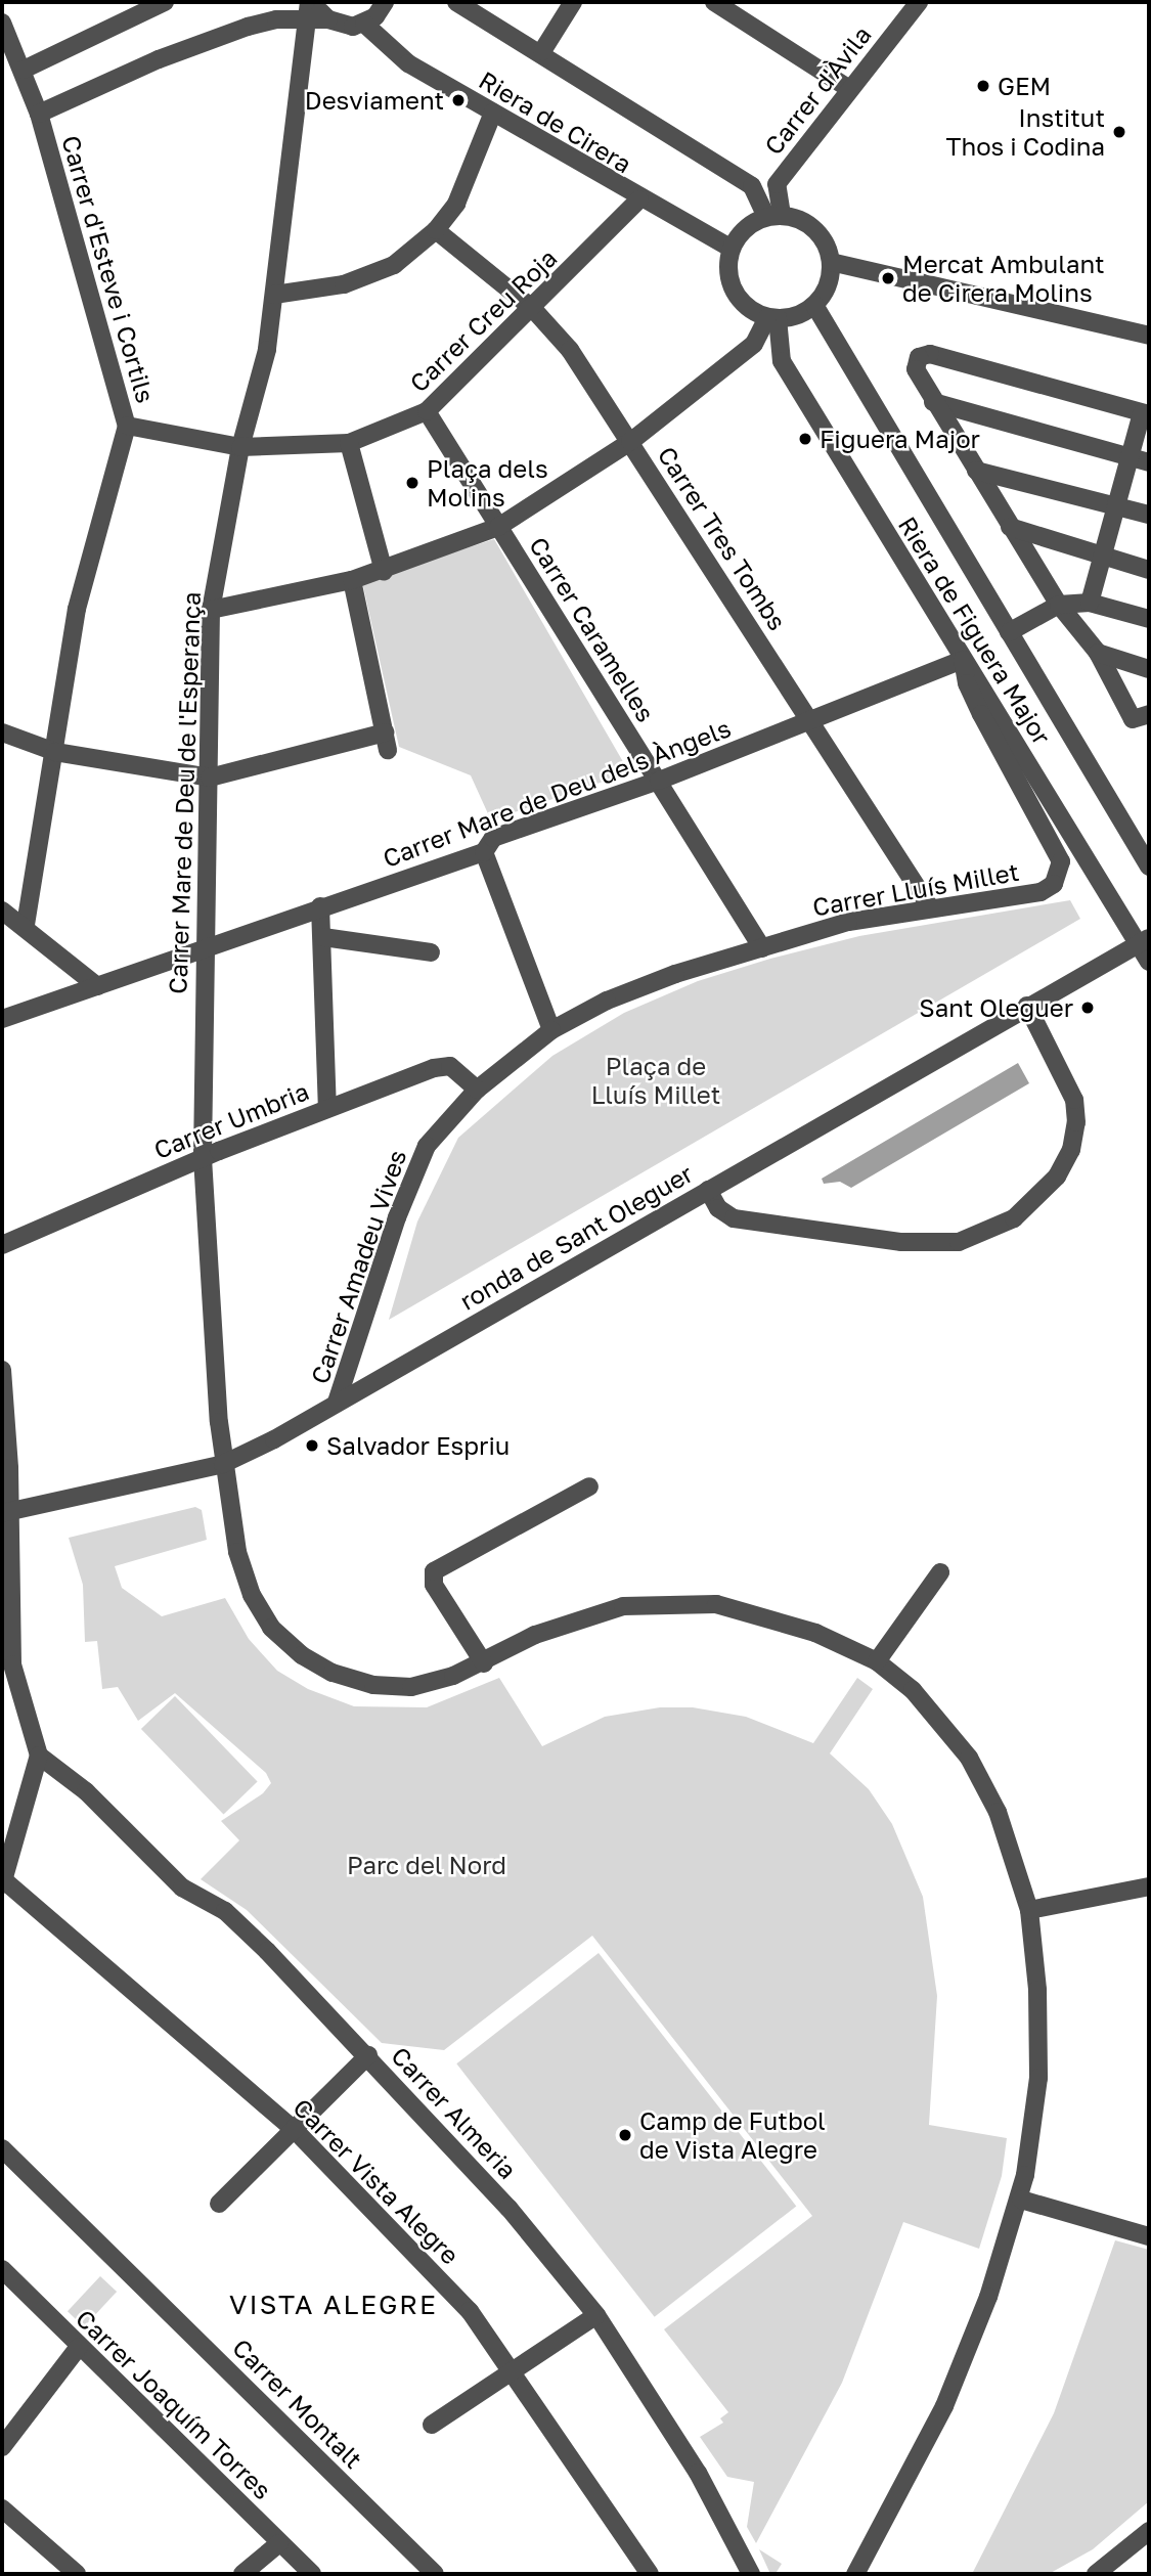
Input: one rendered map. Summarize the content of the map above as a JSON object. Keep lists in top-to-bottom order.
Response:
{
  "streets": {
    "street": [
      "Carrer d'Àvila",
      "Riera de Cirera",
      "Carrer d'Esteve i Cortils",
      "Carrer Creu Roja",
      "Carrer Tres Tombs",
      "Carrer Caramelles",
      "Riera de Figuera Major",
      "Carrer Mare de Deu de l'Esperança",
      "Carrer Mare de Deu dels Àngels",
      "Carrer Lluís Millet",
      "Carrer Umbria",
      "ronda de Sant Oleguer",
      "Carrer Amadeu Vives",
      "Carrer Almeria",
      "Carrer Vista Alegre",
      "Carrer Montalt",
      "Carrer Joaquím Torres"
    ]
  },
  "crossings": [
    ["Carrer d'Àvila", "Riera de Cirera"],
    ["Carrer d'Àvila", "Riera de Figuera Major"],
    ["Riera de Cirera", "Carrer Creu Roja"],
    ["Riera de Cirera", "Riera de Figuera Major"],
    ["Carrer d'Esteve i Cortils", "Carrer Creu Roja"],
    ["Carrer Creu Roja", "Carrer Tres Tombs"],
    ["Carrer Creu Roja", "Carrer Caramelles"],
    ["Carrer Creu Roja", "Carrer Mare de Deu de l'Esperança"],
    ["Carrer Tres Tombs", "Carrer Mare de Deu dels Àngels"],
    ["Carrer Tres Tombs", "Carrer Lluís Millet"],
    ["Carrer Caramelles", "Carrer Mare de Deu dels Àngels"],
    ["Carrer Caramelles", "Carrer Lluís Millet"],
    ["Riera de Figuera Major", "Carrer Mare de Deu dels Àngels"],
    ["Riera de Figuera Major", "Carrer Lluís Millet"],
    ["Riera de Figuera Major", "ronda de Sant Oleguer"],
    ["Carrer Mare de Deu de l'Esperança", "Carrer Mare de Deu dels Àngels"],
    ["Carrer Mare de Deu de l'Esperança", "Carrer Umbria"],
    ["Carrer Mare de Deu de l'Esperança", "ronda de Sant Oleguer"],
    ["Carrer Mare de Deu dels Àngels", "Carrer Lluís Millet"],
    ["Carrer Lluís Millet", "Carrer Amadeu Vives"],
    ["Carrer Umbria", "Carrer Amadeu Vives"],
    ["ronda de Sant Oleguer", "Carrer Amadeu Vives"]
  ],
  "districts": ["VISTA ALEGRE"],
  "parks": ["Plaça de Lluís Millet", "Parc del Nord"],
  "places": [
    "GEM",
    "Desviament",
    "Institut Thos i Codina",
    "Mercat Ambulant de Cirera Molins",
    "Figuera Major",
    "Plaça dels Molins",
    "Sant Oleguer",
    "Salvador Espriu",
    "Camp de Futbol de Vista Alegre"
  ]
}
